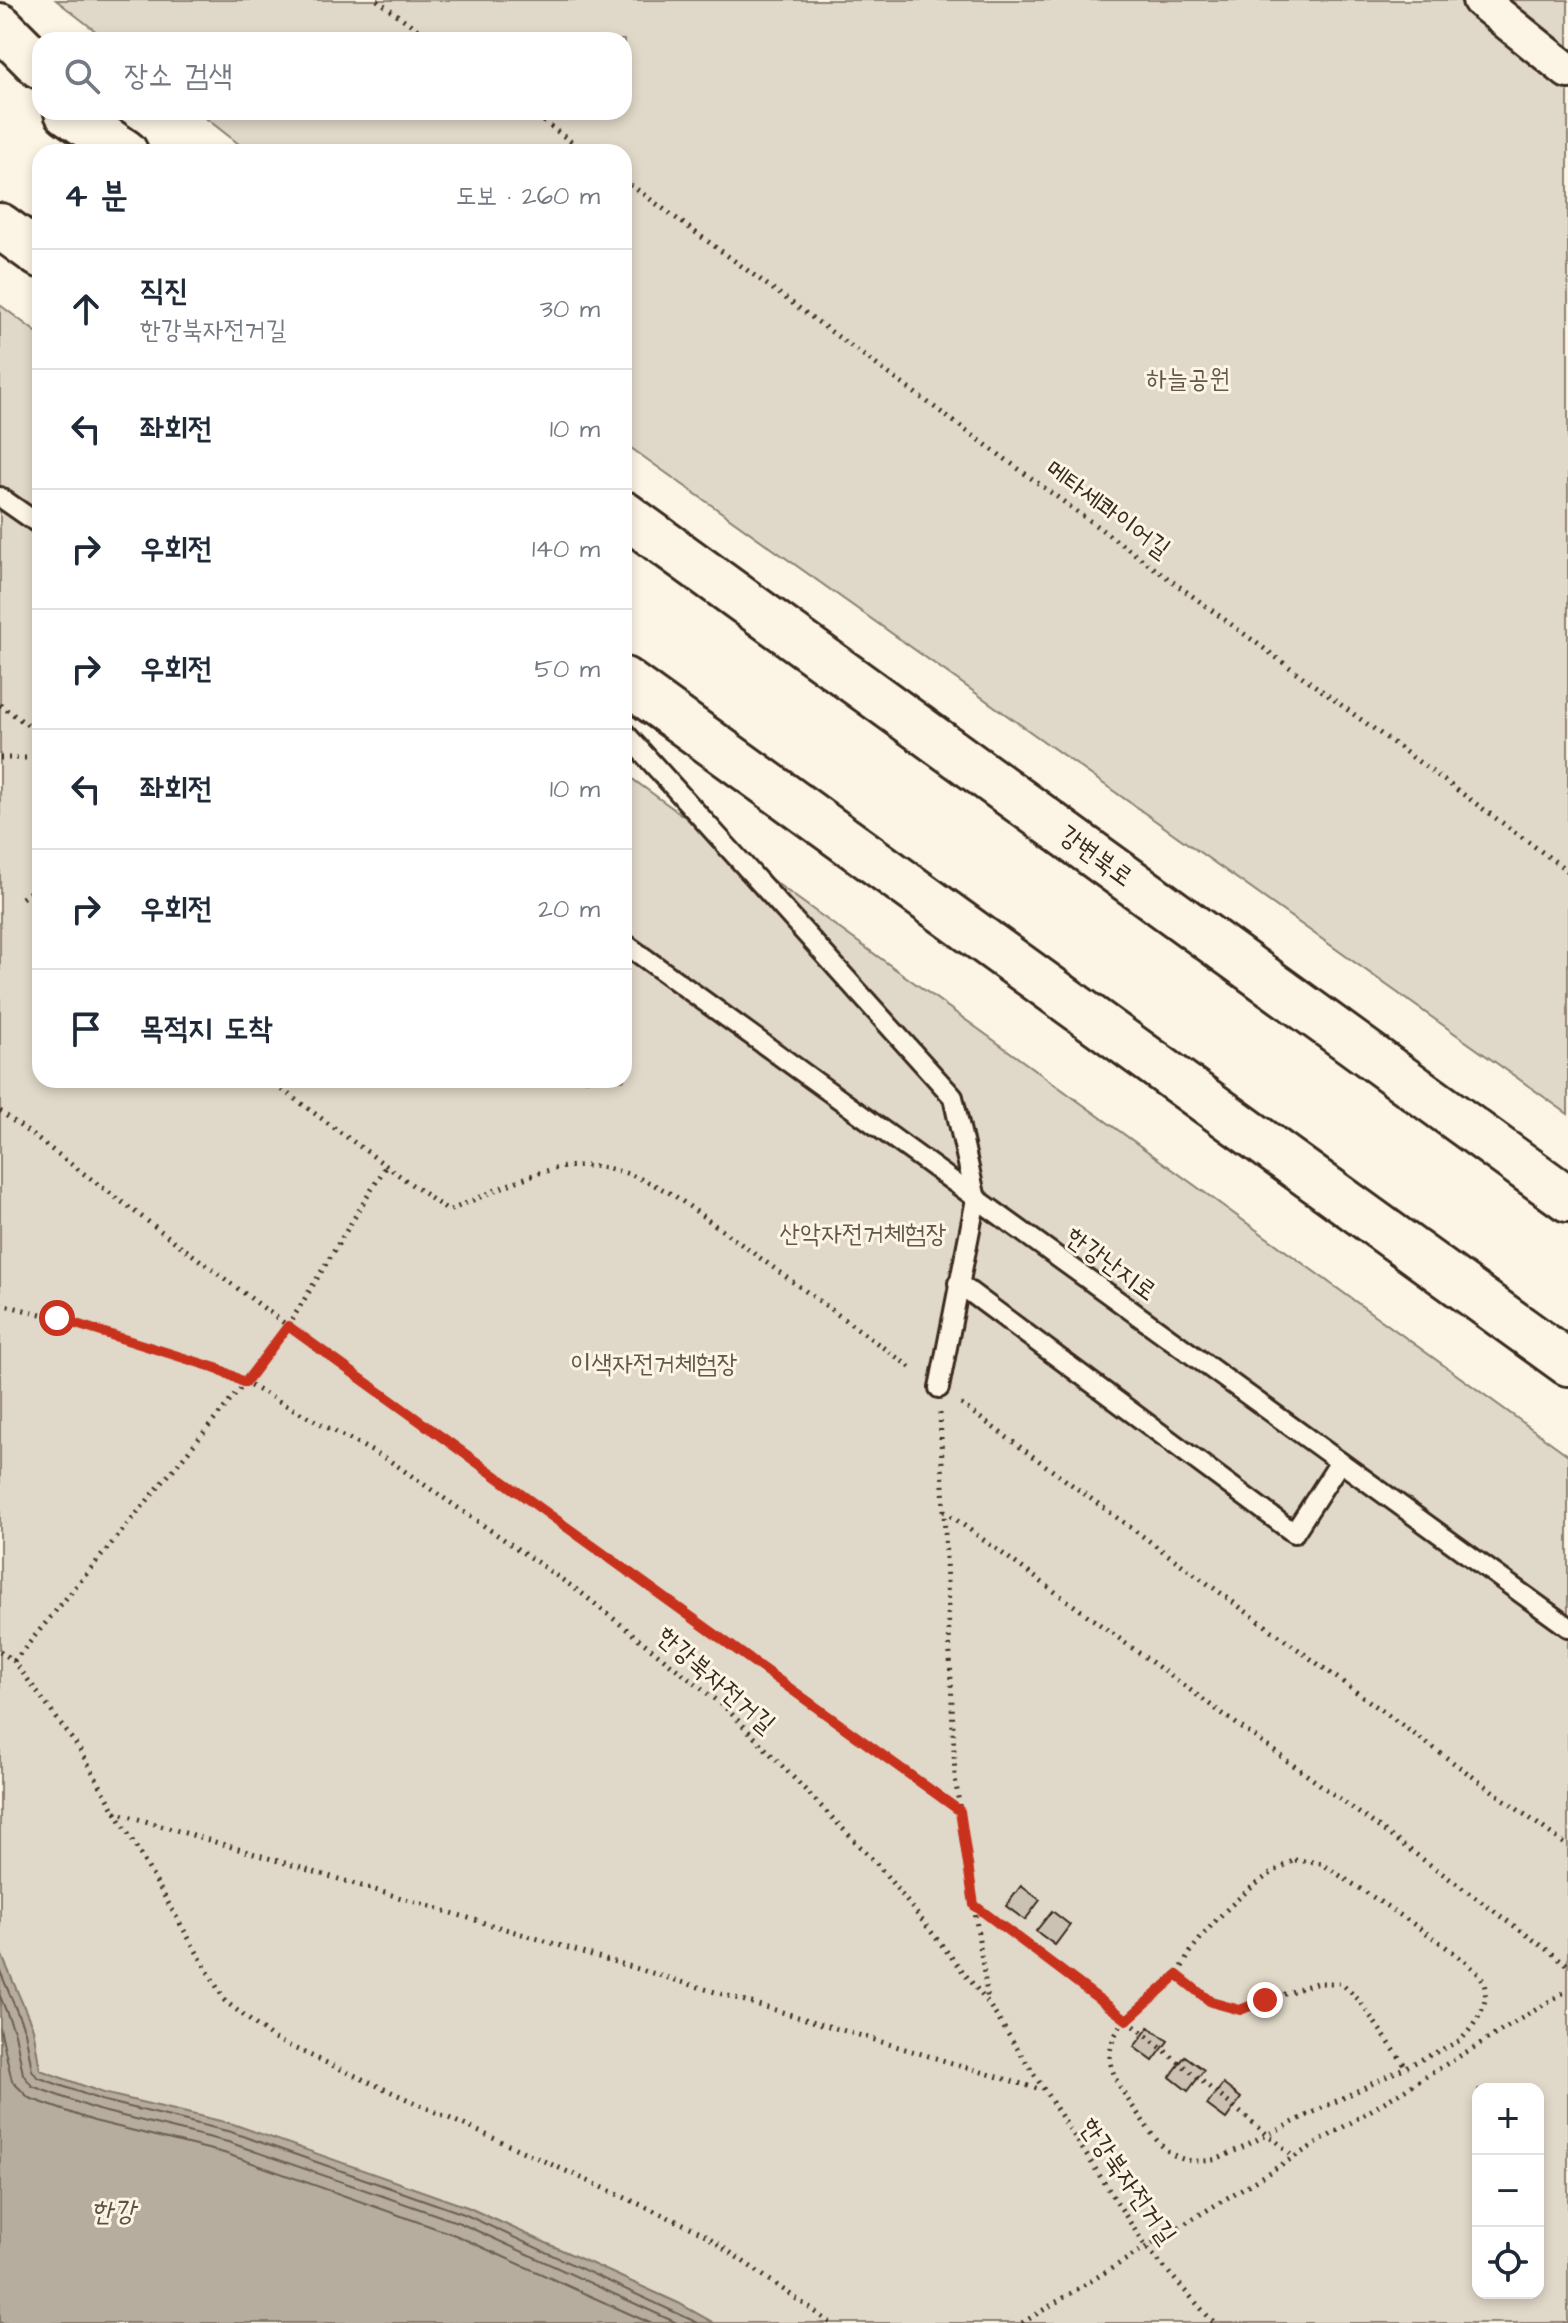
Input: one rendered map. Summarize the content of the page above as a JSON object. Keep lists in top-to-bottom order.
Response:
{
  "streets": {
    "highway": ["강변북로"],
    "lane": ["한강난지로"],
    "path": ["메타세콰이어길", "한강북자전거길"]
  },
  "water": ["한강"],
  "parks": ["하늘공원", "산악자전거체험장", "이색자전거체험장"],
  "page": {
    "search": "장소 검색",
    "heading": ["4 분", "도보 · 260 m"],
    "list": [
      ["직진", "한강북자전거길", "30 m"],
      ["좌회전", "10 m"],
      ["우회전", "140 m"],
      ["우회전", "50 m"],
      ["좌회전", "10 m"],
      ["우회전", "20 m"],
      "목적지 도착"
    ],
    "map_buttons": ["+", "−"]
  }
}
